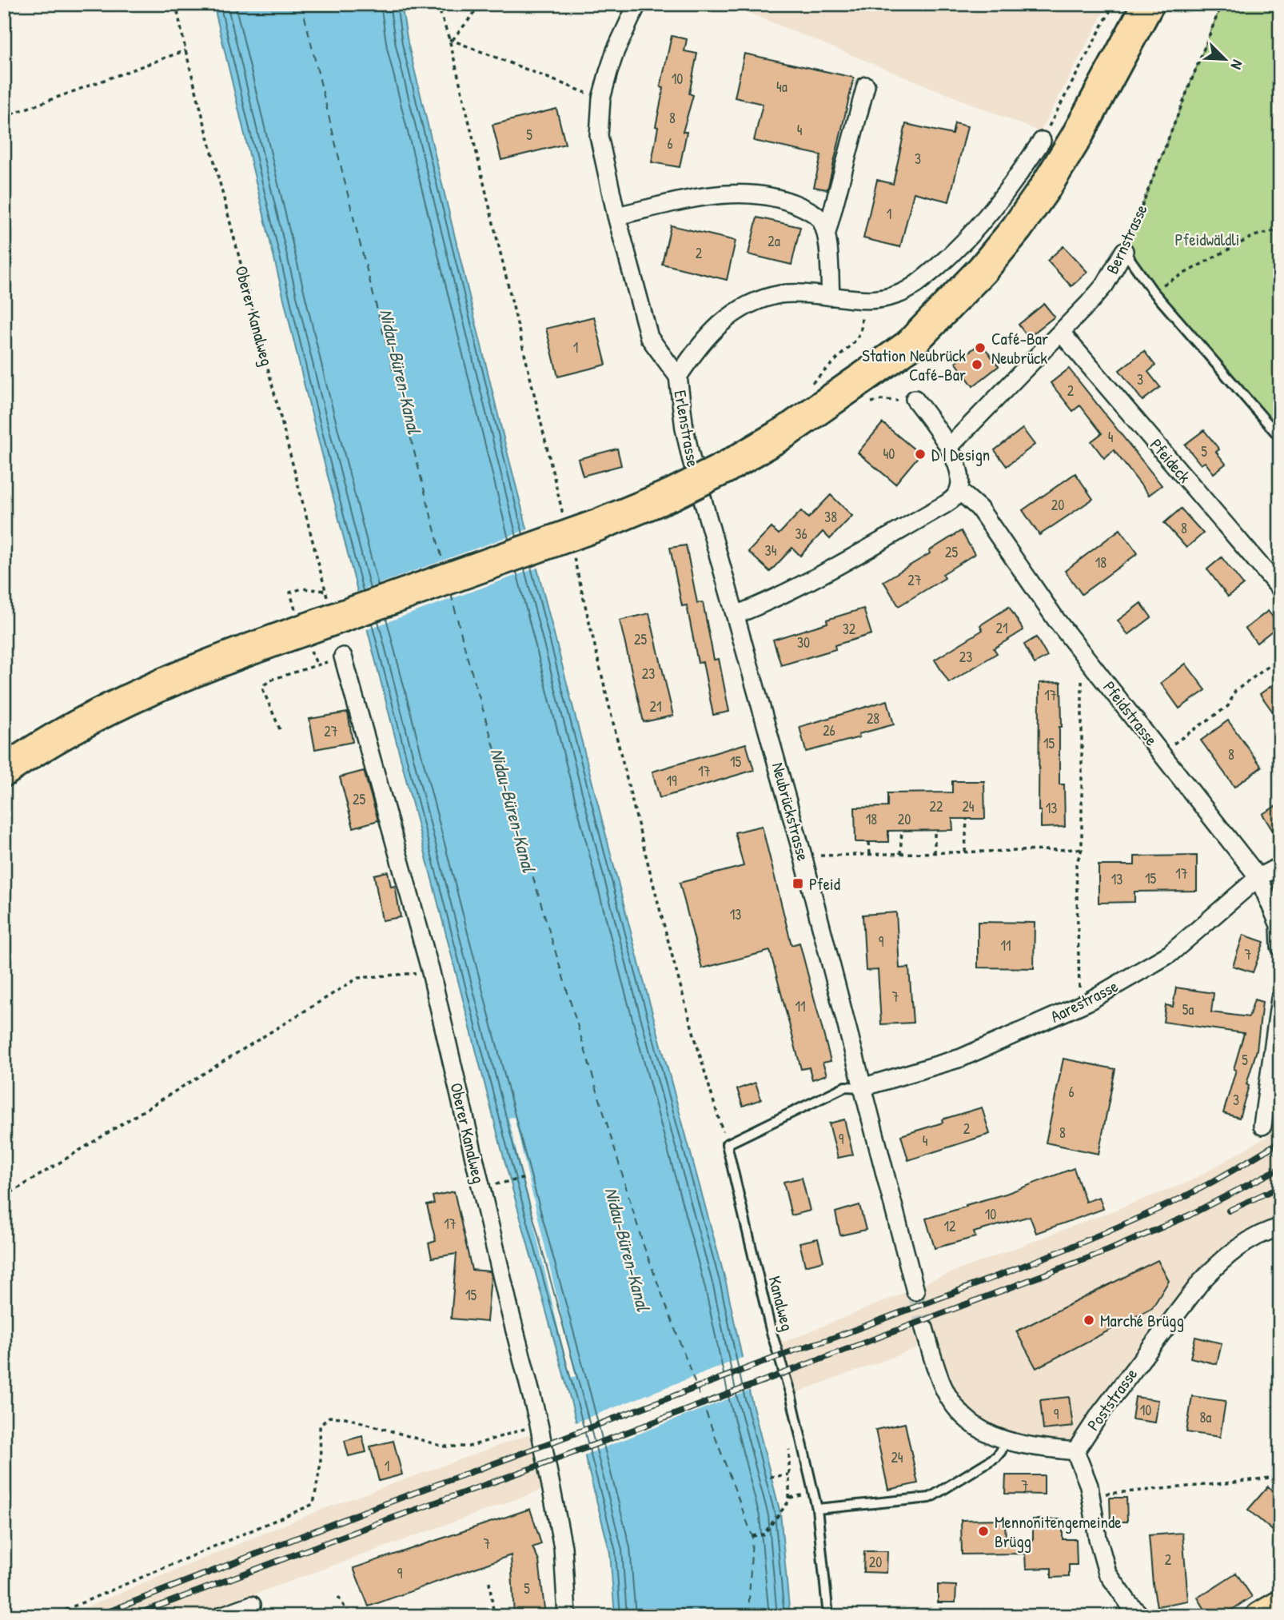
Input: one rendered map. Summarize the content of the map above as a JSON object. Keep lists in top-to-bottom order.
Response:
{
  "streets": {
    "street": [
      "Bernstrasse",
      "Oberer Kanalweg",
      "Erlenstrasse",
      "Pfeideck",
      "Pfeidstrasse",
      "Neubrückstrasse",
      "Aarestrasse",
      "Poststrasse"
    ],
    "lane": ["Kanalweg"]
  },
  "crossings": [
    ["Bernstrasse", "Pfeideck"],
    ["Erlenstrasse", "Neubrückstrasse"],
    ["Pfeidstrasse", "Aarestrasse"],
    ["Neubrückstrasse", "Aarestrasse"]
  ],
  "water": ["Nidau-Büren-Kanal"],
  "parks": ["Pfeidwäldli"],
  "places": {
    "other": [
      "Café-Bar Neubrück",
      "Station Neubrück Café-Bar",
      "D | Design",
      "Marché Brügg",
      "Mennonitengemeinde Brügg"
    ],
    "transit": ["Pfeid"]
  },
  "house_numbers": [
    "10",
    "4a",
    "8",
    "4",
    "5",
    "6",
    "3",
    "1",
    "2a",
    "2",
    "1",
    "3",
    "2",
    "4",
    "5",
    "40",
    "20",
    "38",
    "8",
    "36",
    "34",
    "25",
    "18",
    "27",
    "21",
    "32",
    "25",
    "30",
    "23",
    "23",
    "17",
    "21",
    "28",
    "26",
    "27",
    "15",
    "8",
    "15",
    "17",
    "19",
    "25",
    "22",
    "24",
    "13",
    "18",
    "20",
    "17",
    "15",
    "13",
    "13",
    "9",
    "11",
    "7",
    "7",
    "11",
    "5a",
    "5",
    "6",
    "3",
    "2",
    "8",
    "9",
    "4",
    "10",
    "17",
    "12",
    "15",
    "10",
    "9",
    "8a",
    "24",
    "1",
    "7",
    "7",
    "2",
    "20",
    "9",
    "5"
  ],
  "north": "bottom right"
}
